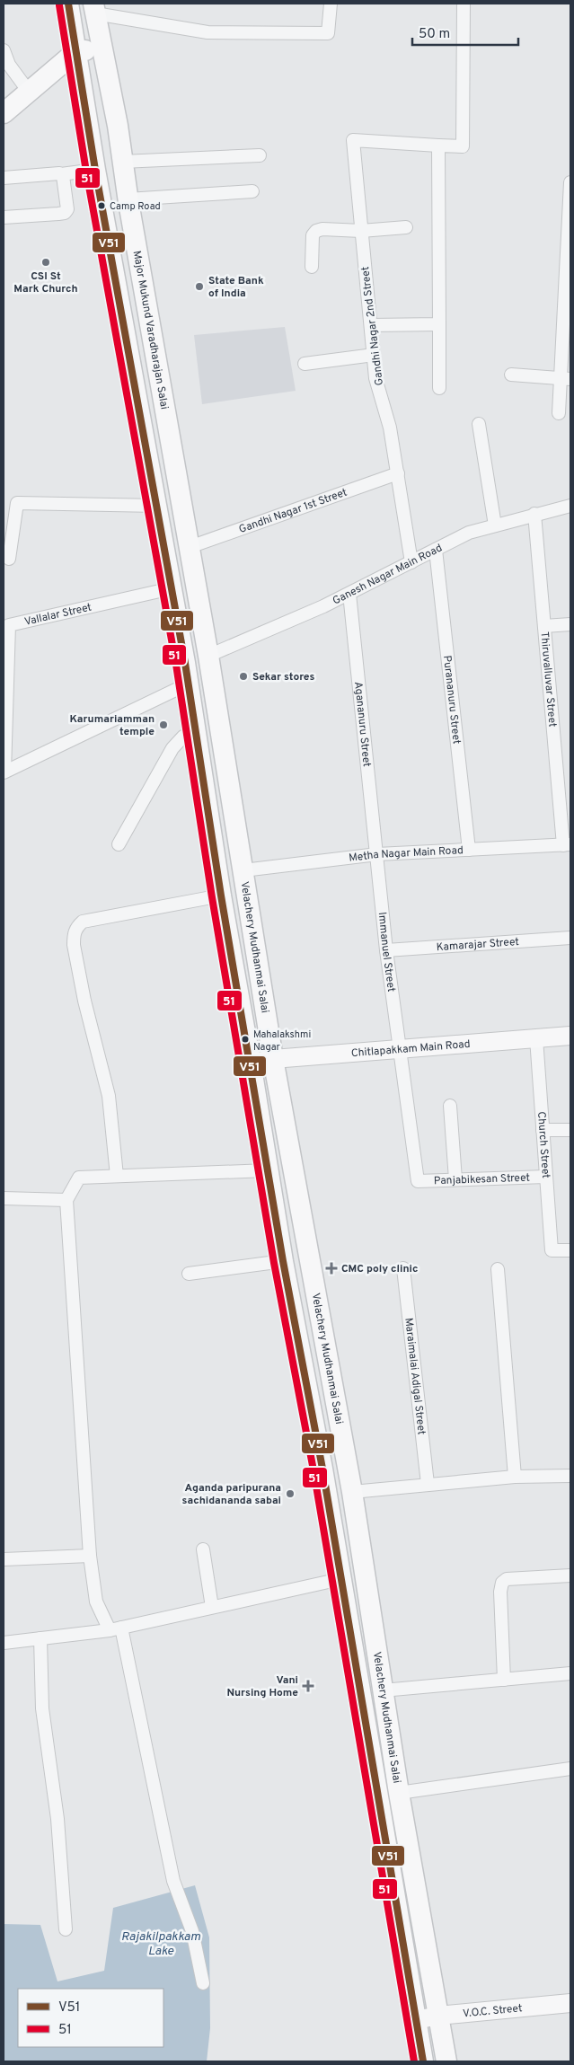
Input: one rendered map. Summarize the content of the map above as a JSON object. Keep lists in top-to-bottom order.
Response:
{
  "streets": {
    "main road": ["Major Mukund Varadharajan Salai", "Velachery Mudhanmai Salai"],
    "street": [
      "Gandhi Nagar 2nd Street",
      "Gandhi Nagar 1st Street",
      "Ganesh Nagar Main Road",
      "Vallalar Street",
      "Thiruvalluvar Street",
      "Purananuru Street",
      "Agananuru Street",
      "Metha Nagar Main Road",
      "Kamarajar Street",
      "Immanuel Street",
      "Chitlapakkam Main Road",
      "Church Street",
      "Panjabikesan Street",
      "Maraimalai Adigal Street",
      "V.O.C. Street"
    ]
  },
  "crossings": [
    ["Gandhi Nagar 2nd Street", "Gandhi Nagar 1st Street"],
    ["Gandhi Nagar 2nd Street", "Ganesh Nagar Main Road"],
    ["Major Mukund Varadharajan Salai", "Gandhi Nagar 1st Street"],
    ["Major Mukund Varadharajan Salai", "Ganesh Nagar Main Road"],
    ["Major Mukund Varadharajan Salai", "Velachery Mudhanmai Salai"],
    ["Ganesh Nagar Main Road", "Thiruvalluvar Street"],
    ["Ganesh Nagar Main Road", "Purananuru Street"],
    ["Ganesh Nagar Main Road", "Agananuru Street"],
    ["Ganesh Nagar Main Road", "Velachery Mudhanmai Salai"],
    ["Thiruvalluvar Street", "Metha Nagar Main Road"],
    ["Purananuru Street", "Metha Nagar Main Road"],
    ["Agananuru Street", "Metha Nagar Main Road"],
    ["Agananuru Street", "Immanuel Street"],
    ["Metha Nagar Main Road", "Velachery Mudhanmai Salai"],
    ["Metha Nagar Main Road", "Immanuel Street"],
    ["Kamarajar Street", "Immanuel Street"],
    ["Velachery Mudhanmai Salai", "Chitlapakkam Main Road"],
    ["Velachery Mudhanmai Salai", "V.O.C. Street"],
    ["Immanuel Street", "Chitlapakkam Main Road"],
    ["Immanuel Street", "Panjabikesan Street"],
    ["Chitlapakkam Main Road", "Church Street"],
    ["Church Street", "Panjabikesan Street"]
  ],
  "water": ["Rajakilpakkam Lake"],
  "places": {
    "other": [
      "Camp Road",
      "CSI St Mark Church",
      "State Bank of India",
      "Sekar stores",
      "Karumariamman temple",
      "Mahalakshmi Nagar",
      "Aganda paripurana sachidananda sabai"
    ],
    "health": ["CMC poly clinic", "Vani Nursing Home"]
  },
  "lines": ["transit line V51", "transit line 51"],
  "legend": ["V51", "51"],
  "scale_bar": "50 m"
}
